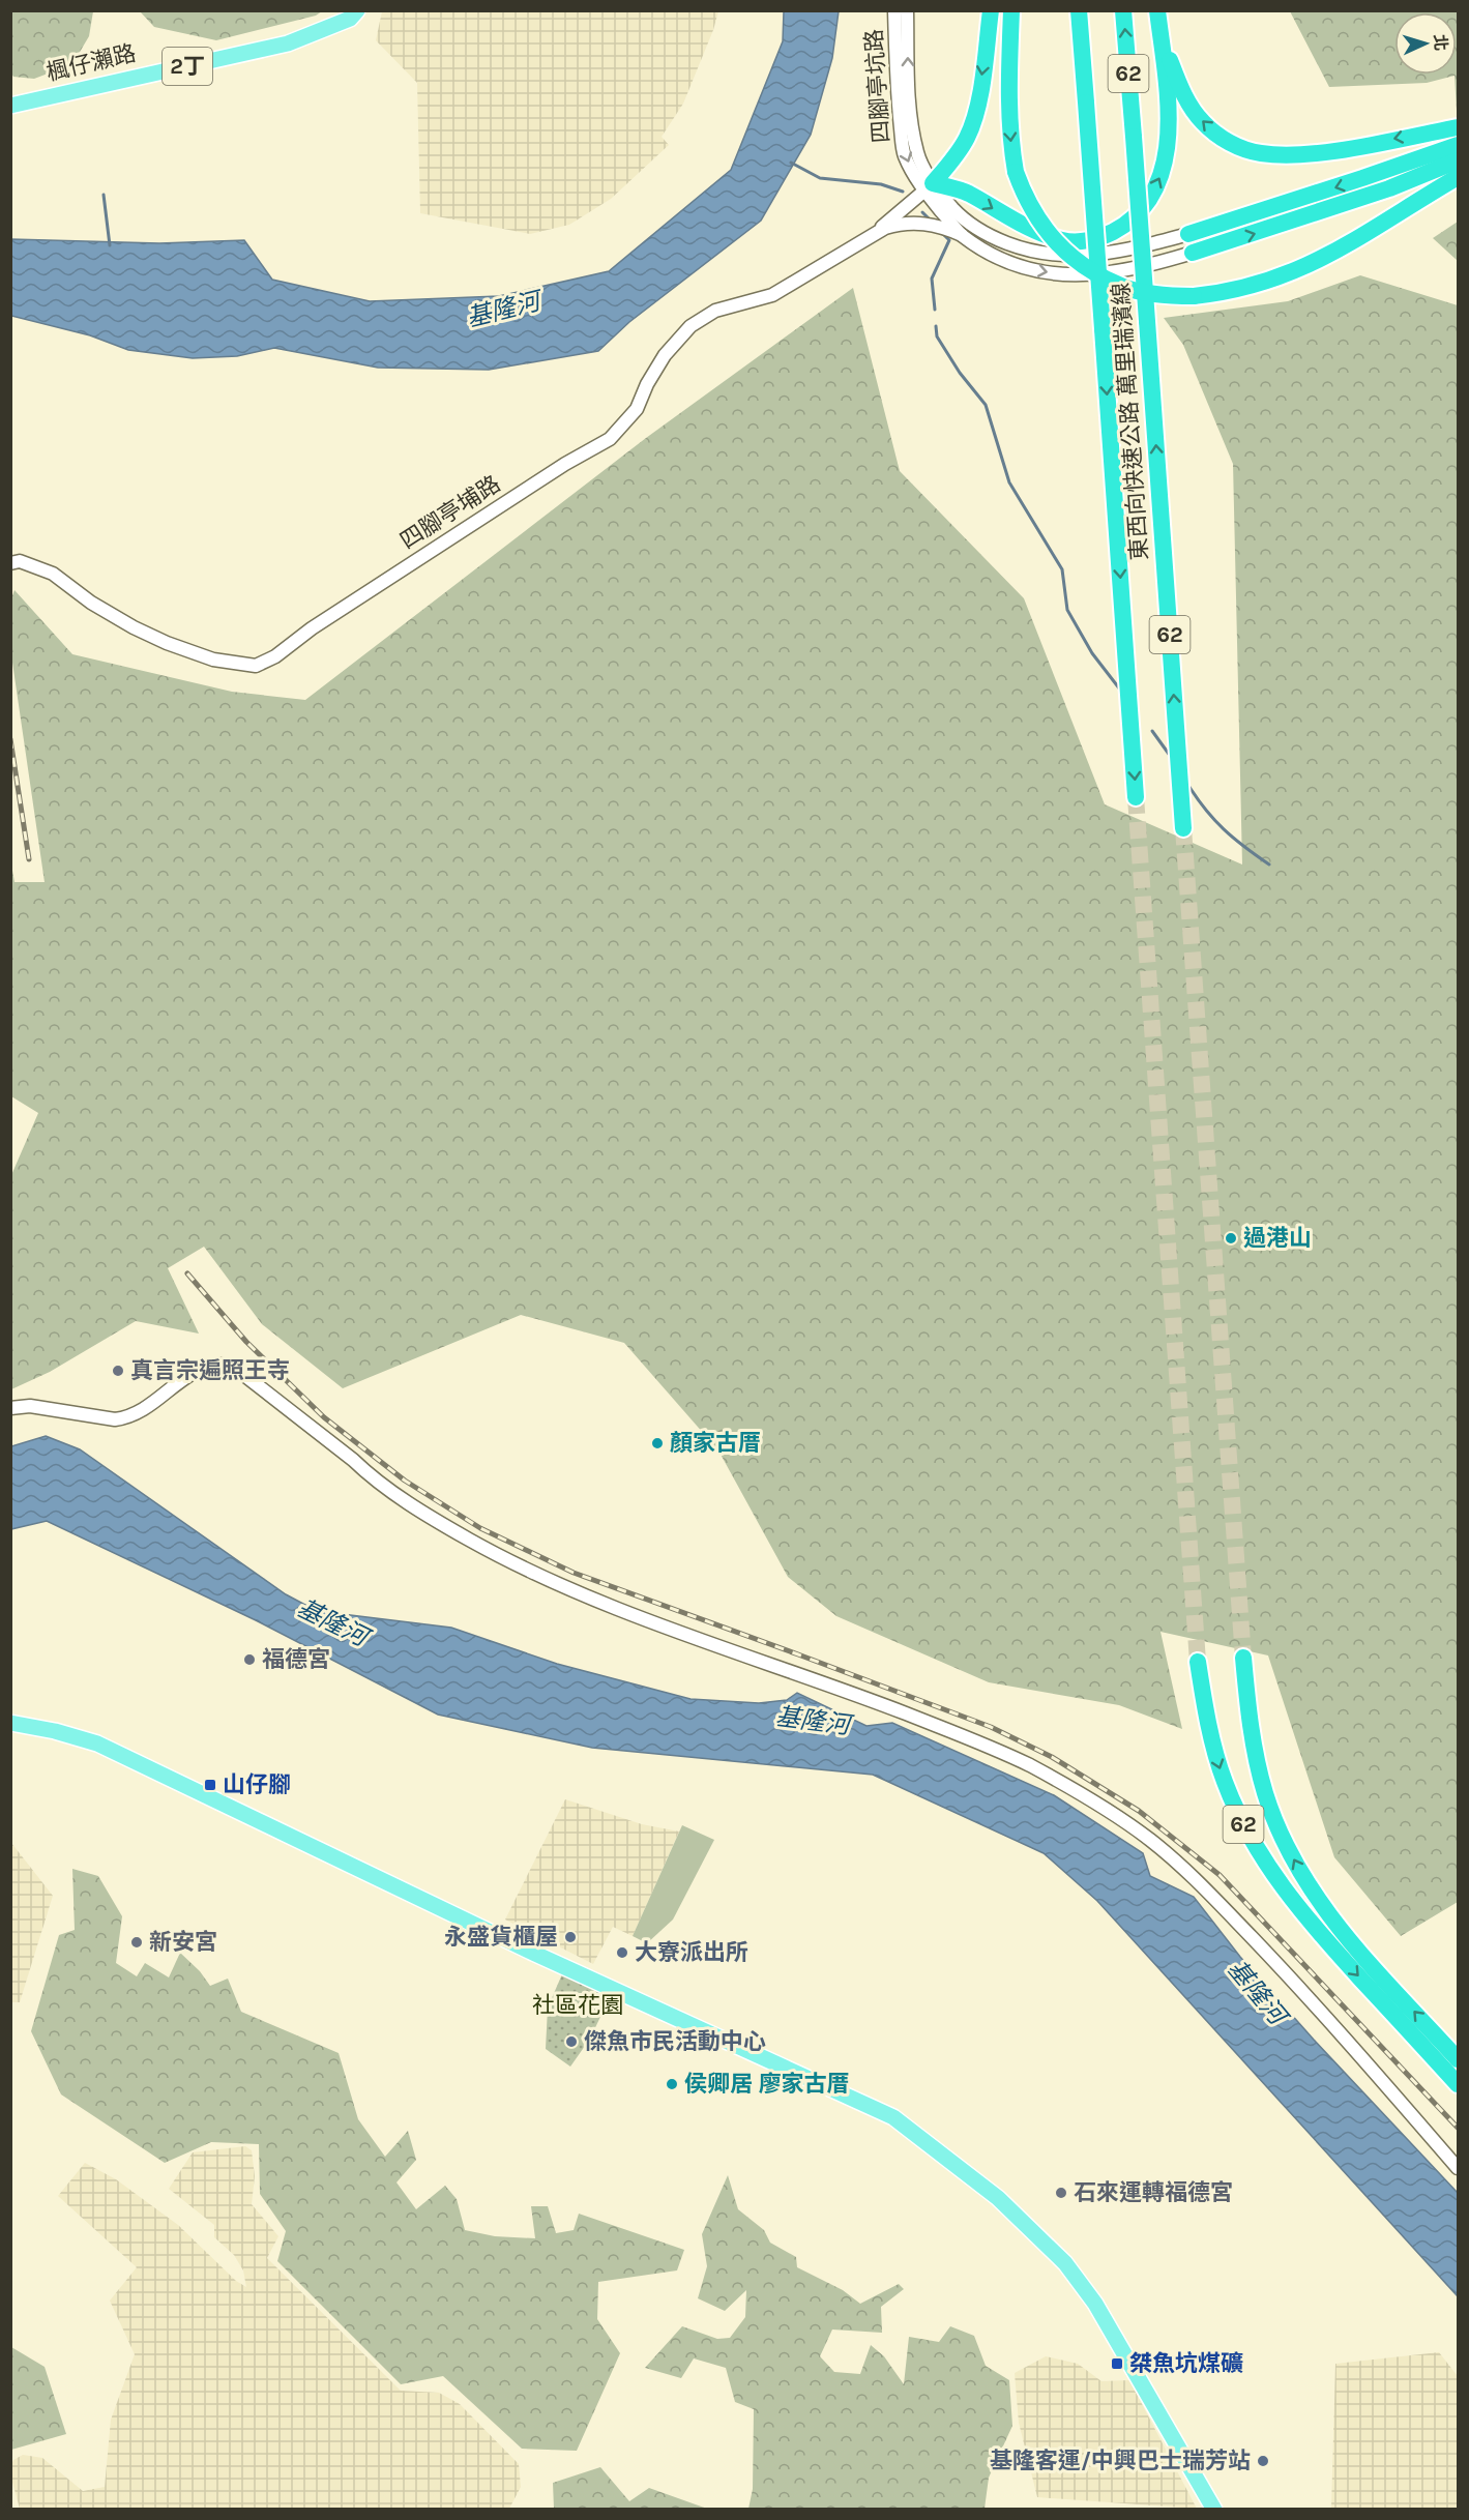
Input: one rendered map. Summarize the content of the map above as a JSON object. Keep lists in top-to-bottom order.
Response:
{
  "streets": {
    "highway": ["62", "東西向快速公路 萬里瑞濱線"],
    "main road": ["楓仔瀨路", "2丁"],
    "street": ["四腳亭坑路", "四腳亭埔路"]
  },
  "water": ["基隆河"],
  "parks": ["社區花園"],
  "places": {
    "other": [
      "過港山",
      "真言宗遍照王寺",
      "顏家古厝",
      "福德宮",
      "永盛貨櫃屋",
      "新安宮",
      "大寮派出所",
      "傑魚市民活動中心",
      "侯卿居 廖家古厝",
      "石來運轉福德宮",
      "基隆客運/中興巴士瑞芳站"
    ],
    "transit": ["山仔腳", "桀魚坑煤礦"]
  },
  "north": "right"
}
